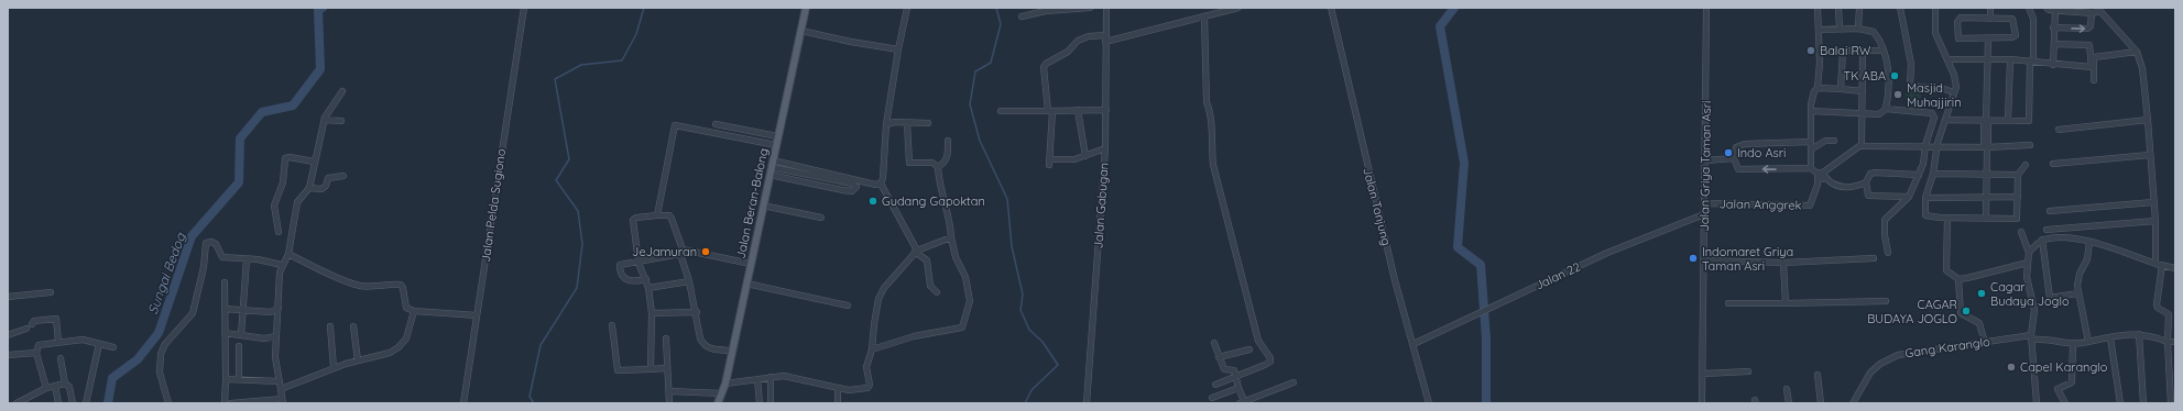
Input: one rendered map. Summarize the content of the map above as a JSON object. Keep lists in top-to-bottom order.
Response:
{
  "streets": {
    "main road": ["Jalan Beran-Balong"],
    "street": [
      "Jalan Griya Taman Asri",
      "Jalan Anggrek",
      "Jalan Pelda Sugiono",
      "Jalan Gabugan",
      "Jalan Tanjung",
      "Jalan 22",
      "Gang Karanglo"
    ]
  },
  "crossings": [
    ["Jalan Griya Taman Asri", "Jalan Anggrek"],
    ["Jalan Griya Taman Asri", "Jalan 22"],
    ["Jalan Tanjung", "Jalan 22"]
  ],
  "water": ["Sungai Bedog"],
  "places": [
    "Balai RW",
    "TK ABA",
    "Masjid Muhajjirin",
    "Indo Asri",
    "Gudang Gapoktan",
    "JeJamuran",
    "Indomaret Griya Taman Asri",
    "Cagar Budaya Joglo",
    "CAGAR BUDAYA JOGLO",
    "Capel Karanglo"
  ]
}
